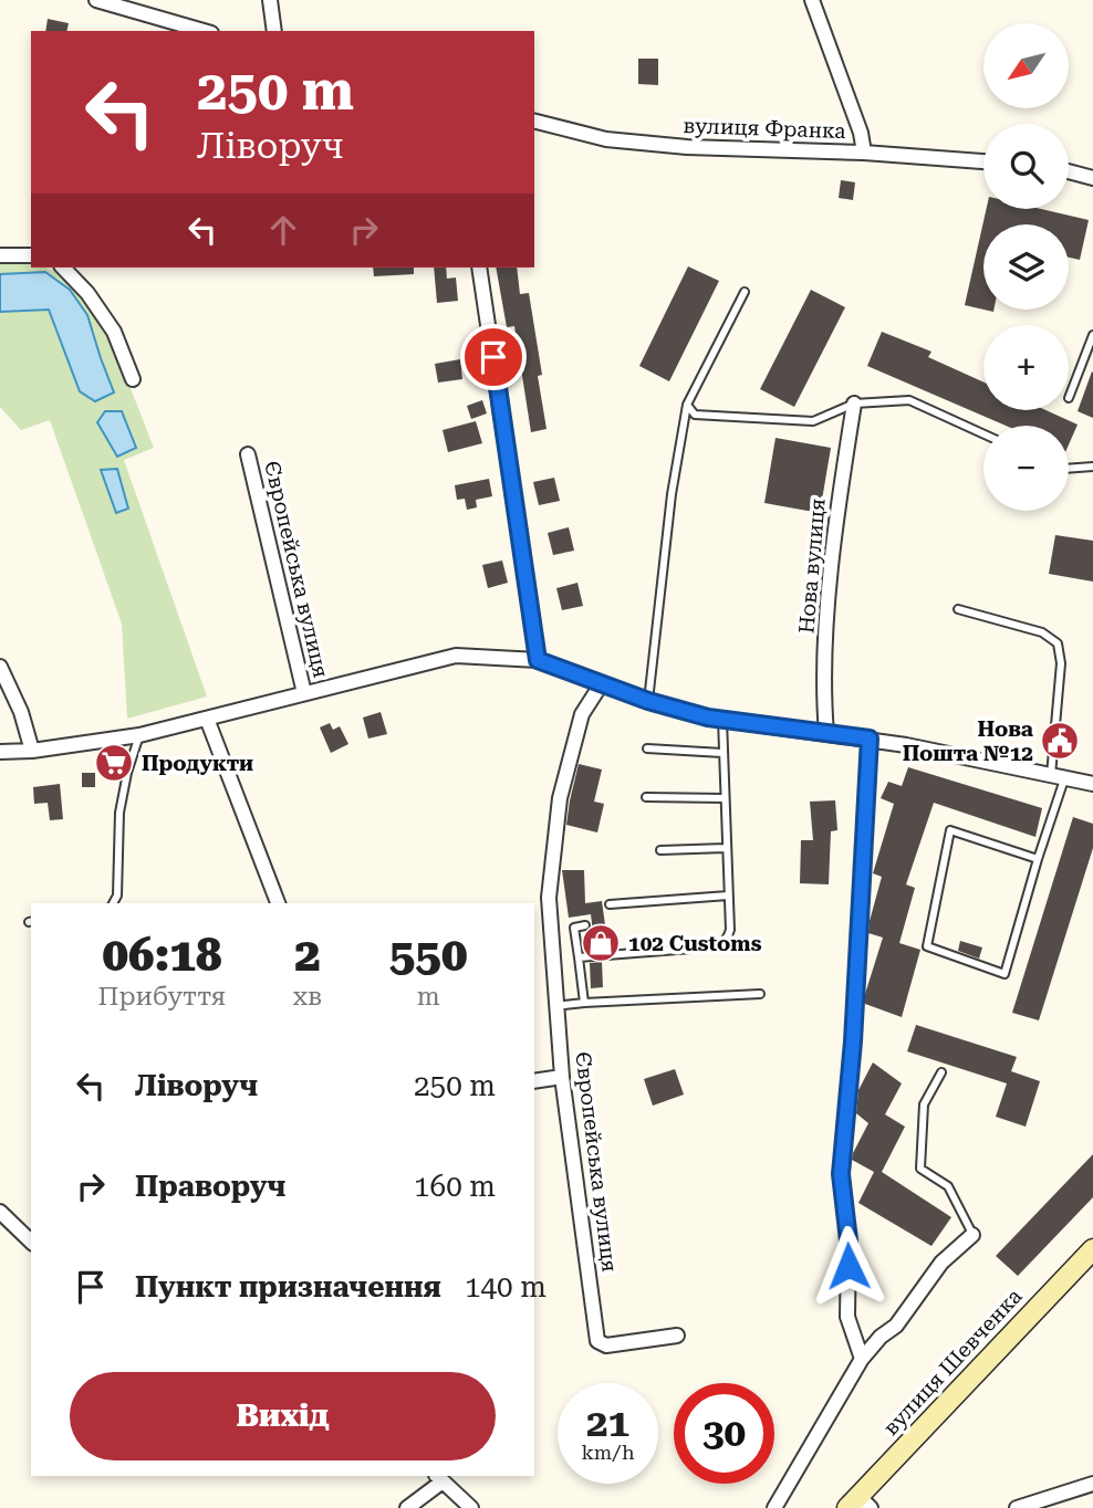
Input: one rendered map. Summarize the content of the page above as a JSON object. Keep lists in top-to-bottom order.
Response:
{
  "streets": {
    "main road": ["вулиця Шевченка"],
    "street": ["вулиця Франка", "Нова вулиця", "Європейська вулиця"]
  },
  "crossings": [
    ["Нова вулиця", "Європейська вулиця"]
  ],
  "places": {
    "public building": ["Нова Пошта №12"],
    "supermarket": ["Продукти"],
    "shop": ["102 Customs"]
  },
  "north": "bottom left",
  "page": {
    "map_buttons": ["+", "−"],
    "turn": ["250 m", "Ліворуч"],
    "eta": [
      "06:18",
      "Прибуття",
      "2",
      "хв",
      "550",
      "m"
    ],
    "list": [
      {
        "name": "Ліворуч",
        "value": "250 m"
      },
      {
        "name": "Праворуч",
        "value": "160 m"
      },
      {
        "name": "Пункт призначення",
        "value": "140 m"
      }
    ],
    "buttons": "Вихід",
    "speed": "21 km/h",
    "limit": "30"
  }
}
